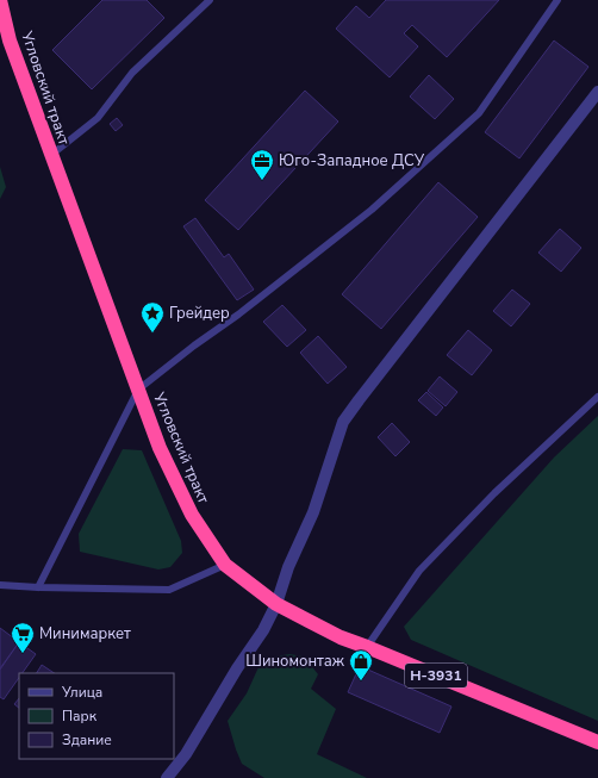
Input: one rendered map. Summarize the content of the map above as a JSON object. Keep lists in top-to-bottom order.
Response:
{
  "streets": {
    "highway": ["Угловский тракт", "Н-3931"]
  },
  "places": {
    "office": ["Юго-Западное ДСУ"],
    "place": ["Грейдер"],
    "supermarket": ["Минимаркет"],
    "shop": ["Шиномонтаж"]
  },
  "legend": ["Улица", "Парк", "Здание"]
}
